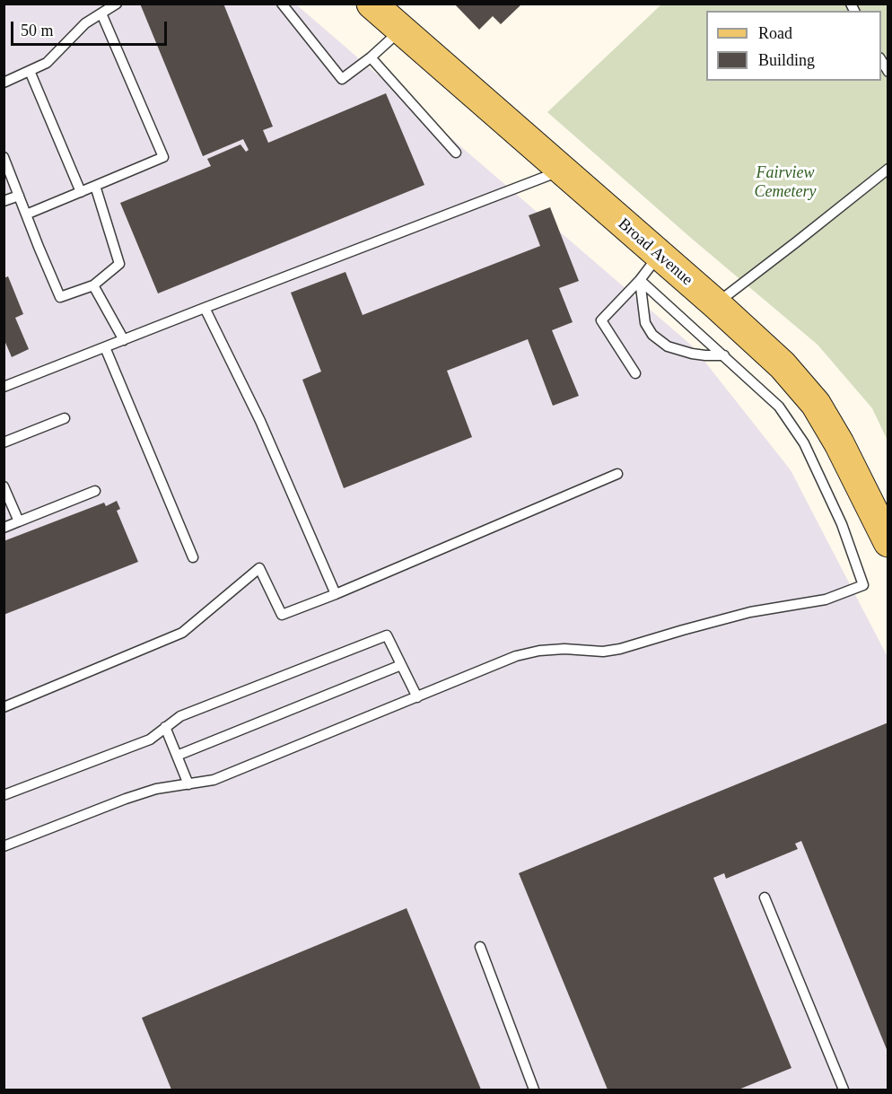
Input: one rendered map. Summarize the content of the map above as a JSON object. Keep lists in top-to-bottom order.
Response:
{
  "streets": {
    "main road": ["Broad Avenue"]
  },
  "parks": ["Fairview Cemetery"],
  "legend": ["Road", "Building"],
  "scale_bar": "50 m"
}
